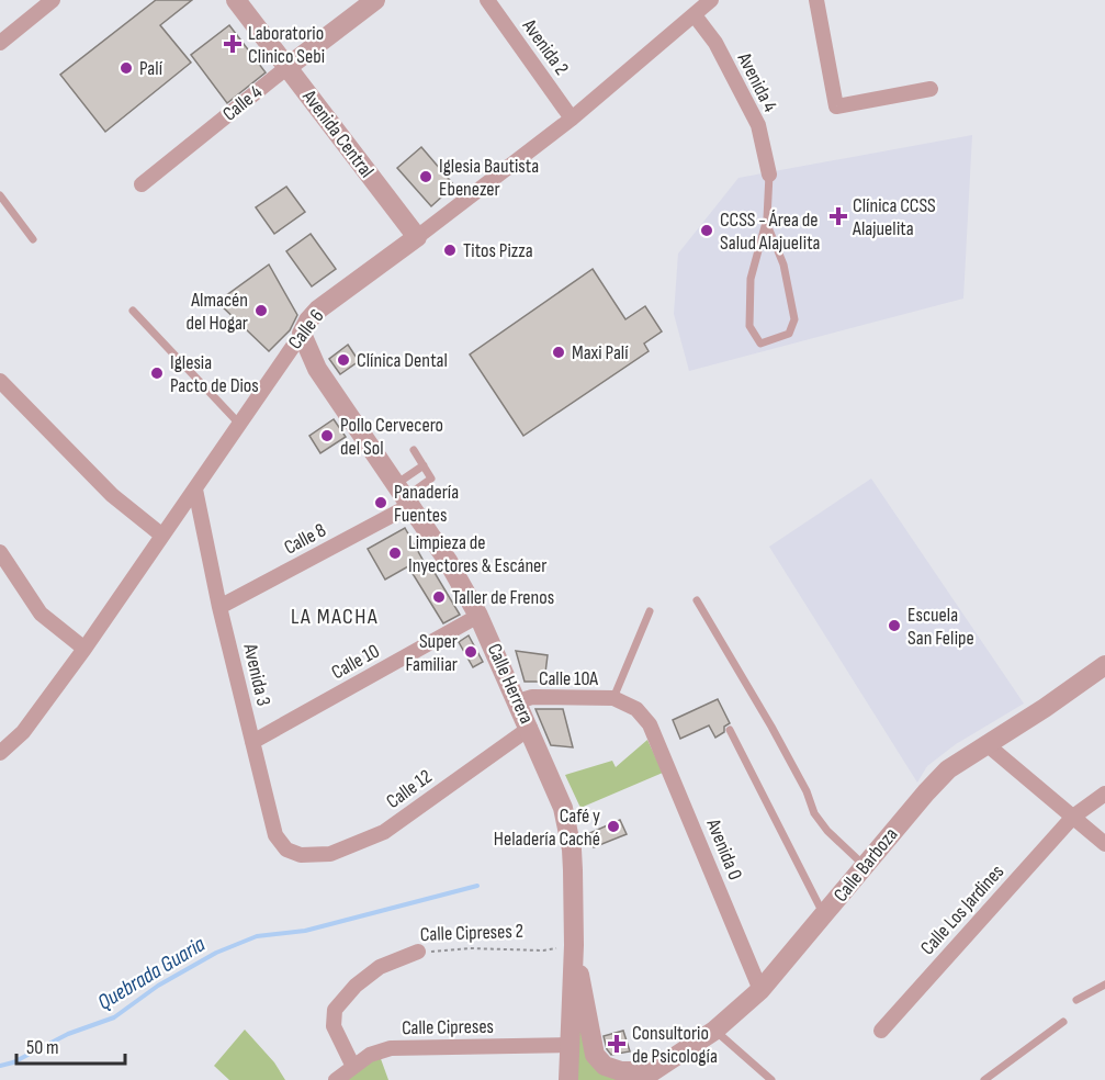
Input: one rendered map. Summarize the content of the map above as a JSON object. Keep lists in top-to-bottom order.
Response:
{
  "streets": {
    "street": [
      "Avenida 2",
      "Avenida 4",
      "Calle 4",
      "Avenida Central",
      "Calle 6",
      "Calle 8",
      "Calle 10",
      "Avenida 3",
      "Calle 10A",
      "Calle Herrera",
      "Calle 12",
      "Avenida 0",
      "Calle Barboza",
      "Calle Los Jardines",
      "Calle Cipreses 2",
      "Calle Cipreses"
    ]
  },
  "crossings": [
    ["Avenida 2", "Calle 6"],
    ["Avenida 4", "Calle 6"],
    ["Calle 4", "Avenida Central"],
    ["Avenida Central", "Calle 6"],
    ["Calle 6", "Avenida 3"],
    ["Calle 6", "Calle Herrera"],
    ["Calle 8", "Avenida 3"],
    ["Calle 8", "Calle Herrera"],
    ["Calle 10", "Avenida 3"],
    ["Calle 10", "Calle Herrera"],
    ["Avenida 3", "Calle 12"],
    ["Calle 10A", "Calle Herrera"],
    ["Calle 10A", "Avenida 0"],
    ["Calle Herrera", "Calle 12"],
    ["Calle Herrera", "Calle Cipreses 2"],
    ["Calle Herrera", "Calle Cipreses"],
    ["Avenida 0", "Calle Barboza"],
    ["Calle Cipreses 2", "Calle Cipreses"]
  ],
  "districts": ["LA MACHA"],
  "water": ["Quebrada Guaria"],
  "places": {
    "health": ["Laboratorio Clinico Sebi", "Clínica CCSS Alajuelita", "Consultorio de Psicología"],
    "other": [
      "Palí",
      "Iglesia Bautista Ebenezer",
      "CCSS - Área de Salud Alajuelita",
      "Titos Pizza",
      "Almacén del Hogar",
      "Maxi Palí",
      "Clínica Dental",
      "Iglesia Pacto de Dios",
      "Pollo Cervecero del Sol",
      "Panadería Fuentes",
      "Limpieza de Inyectores & Escáner",
      "Taller de Frenos",
      "Escuela San Felipe",
      "Super Familiar",
      "Café y Heladería Caché"
    ]
  },
  "scale_bar": "50 m"
}
